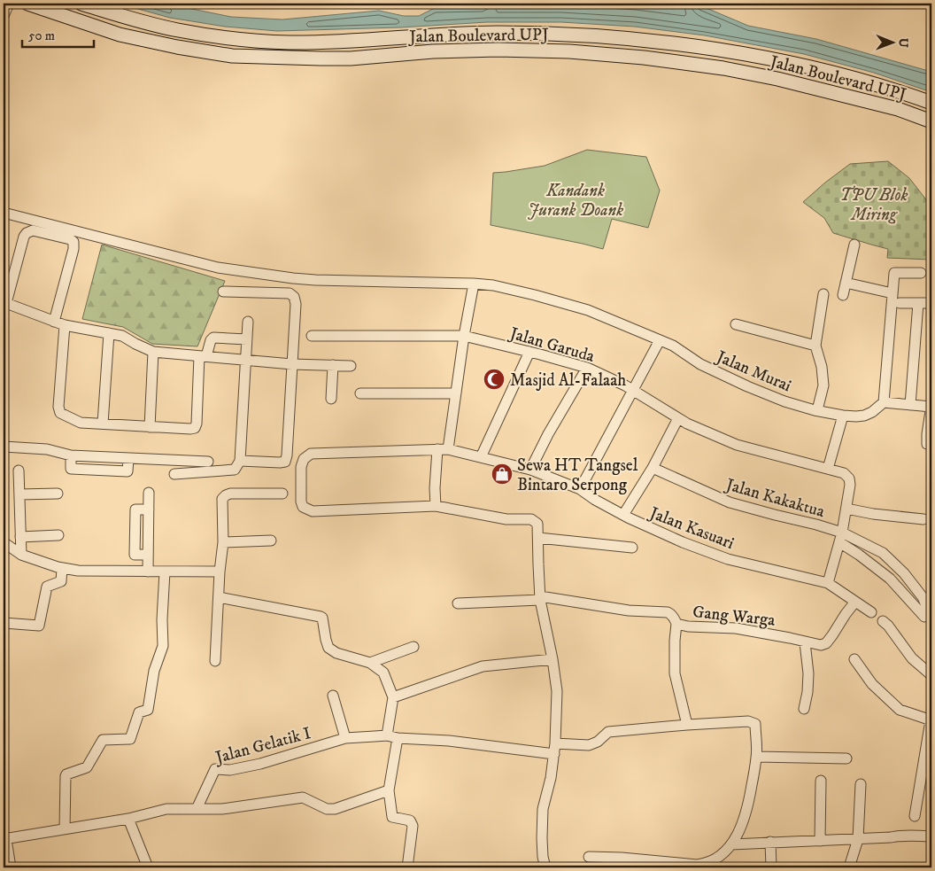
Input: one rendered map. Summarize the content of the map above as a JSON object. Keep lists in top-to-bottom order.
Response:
{
  "streets": {
    "street": [
      "Jalan Boulevard UPJ",
      "Jalan Garuda",
      "Jalan Murai",
      "Jalan Kakaktua",
      "Jalan Kasuari",
      "Gang Warga",
      "Jalan Gelatik I"
    ]
  },
  "crossings": [
    ["Jalan Kasuari", "Gang Warga"]
  ],
  "parks": ["Kandank Jurank Doank", "TPU Blok Miring"],
  "places": {
    "mosque": ["Masjid Al-Falaah"],
    "shop": ["Sewa HT Tangsel Bintaro Serpong"]
  },
  "scale_bar": "50 m",
  "north": "right"
}
